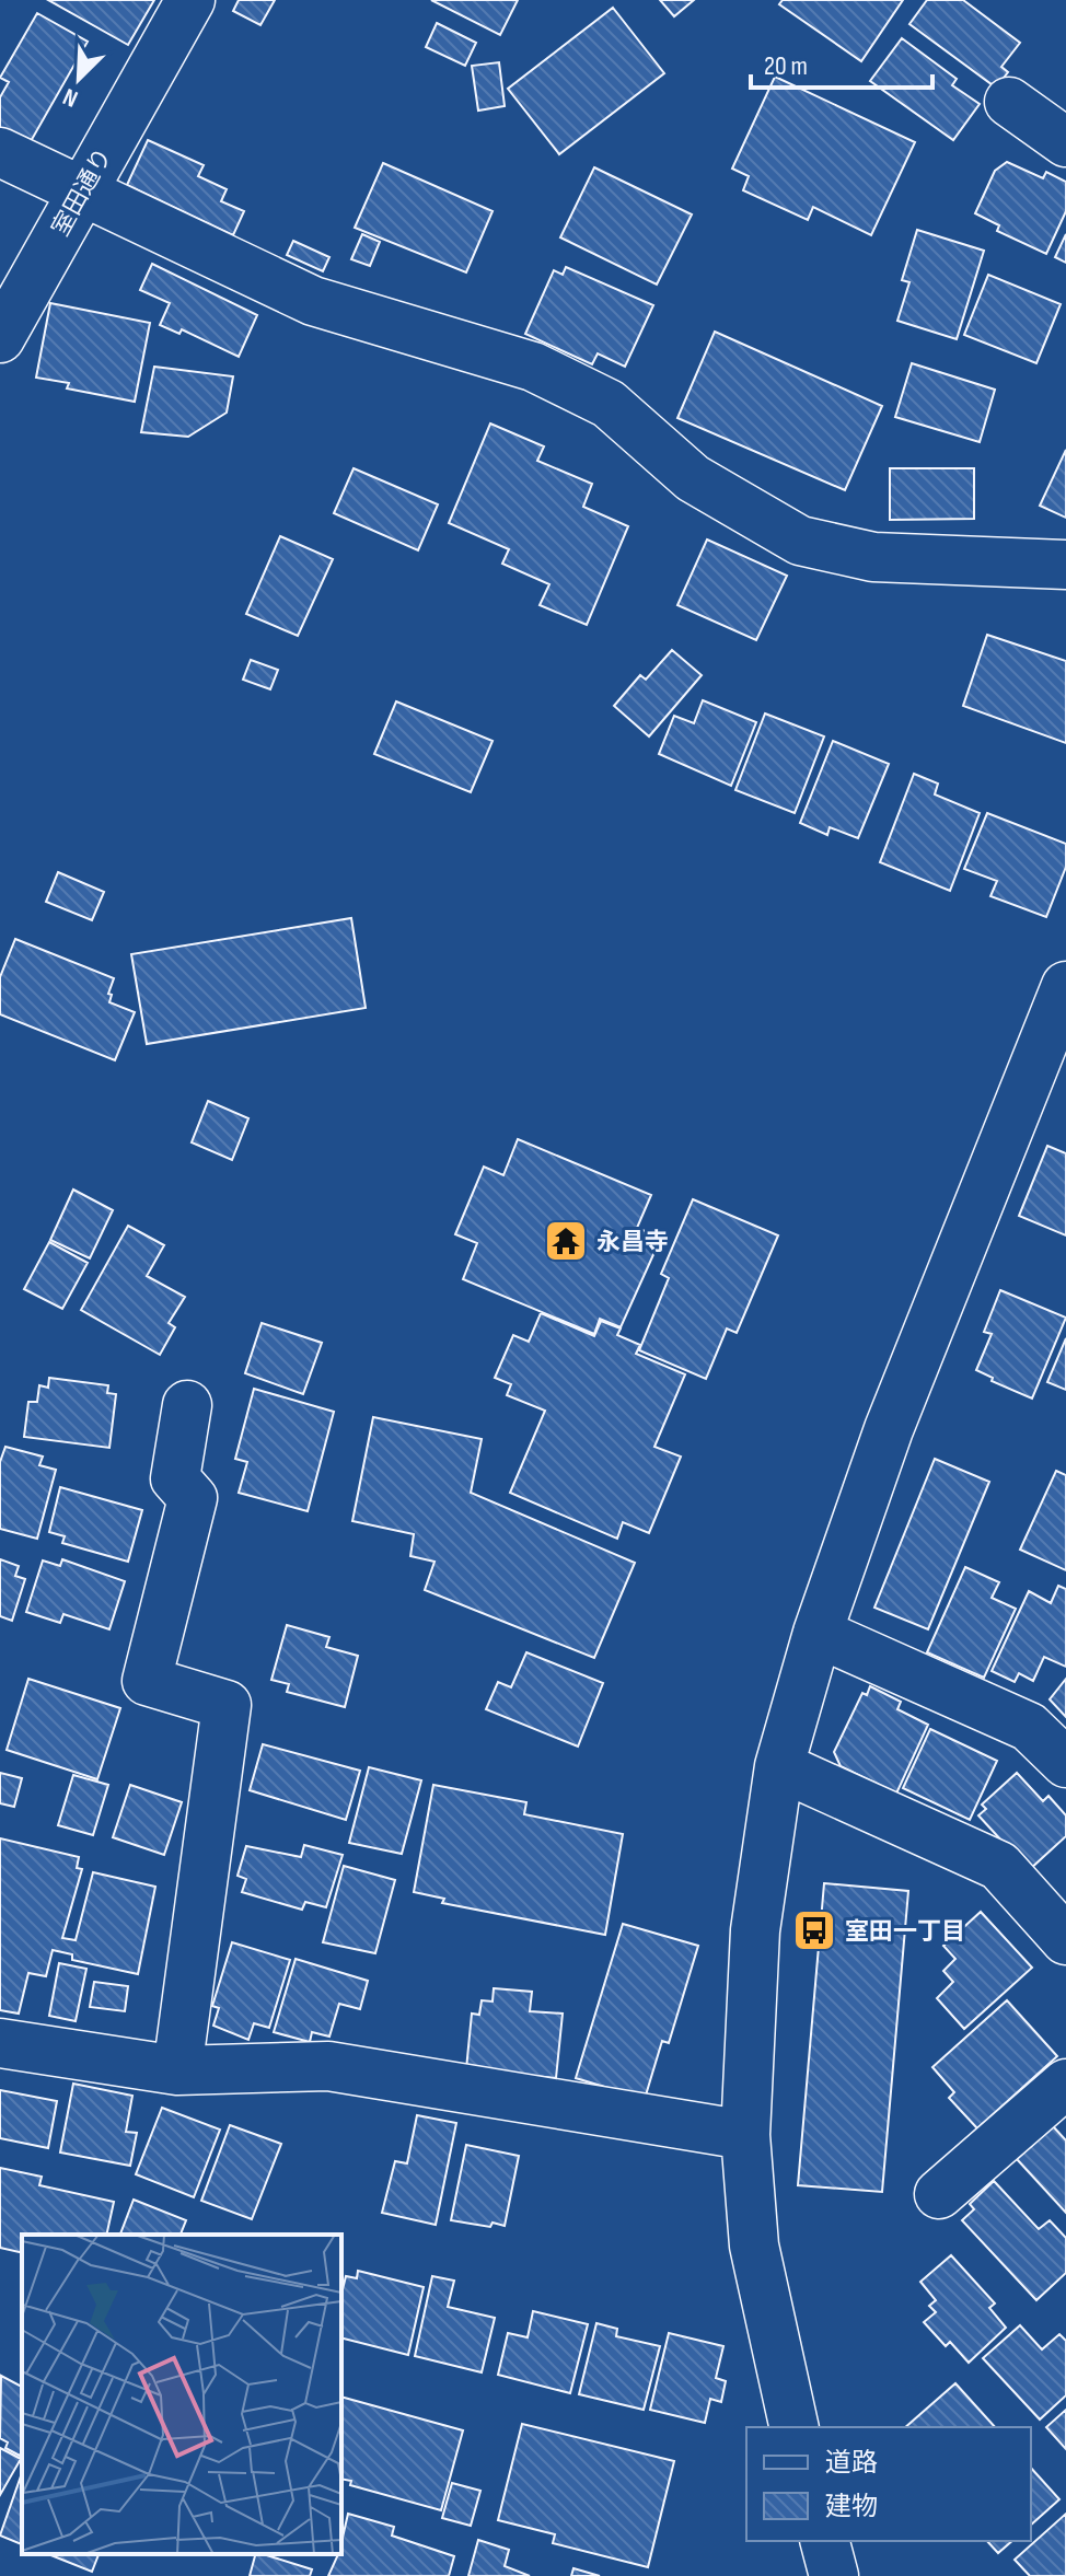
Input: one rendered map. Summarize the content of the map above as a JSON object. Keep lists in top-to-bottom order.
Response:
{
  "streets": {
    "street": ["室田通り"]
  },
  "places": {
    "temple": ["永昌寺"],
    "bus stop": ["室田一丁目"]
  },
  "legend": ["道路", "建物"],
  "scale_bar": "20 m",
  "north": "bottom left"
}
